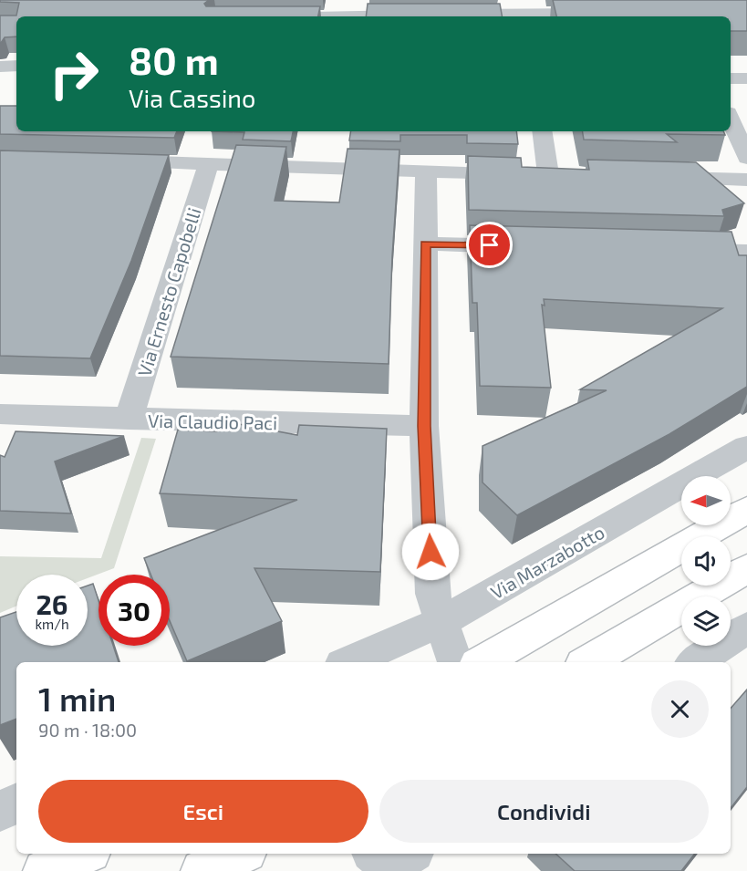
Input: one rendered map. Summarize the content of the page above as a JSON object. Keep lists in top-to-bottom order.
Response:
{
  "streets": {
    "street": ["Via Ernesto Capobelli", "Via Claudio Paci", "Via Marzabotto"]
  },
  "crossings": [
    ["Via Ernesto Capobelli", "Via Claudio Paci"]
  ],
  "north": "left",
  "page": {
    "turn": ["80 m", "Via Cassino"],
    "speed": "26 km/h",
    "limit": "30",
    "heading": ["1 min", "90 m · 18:00"],
    "buttons": ["Esci", "Condividi"]
  }
}
